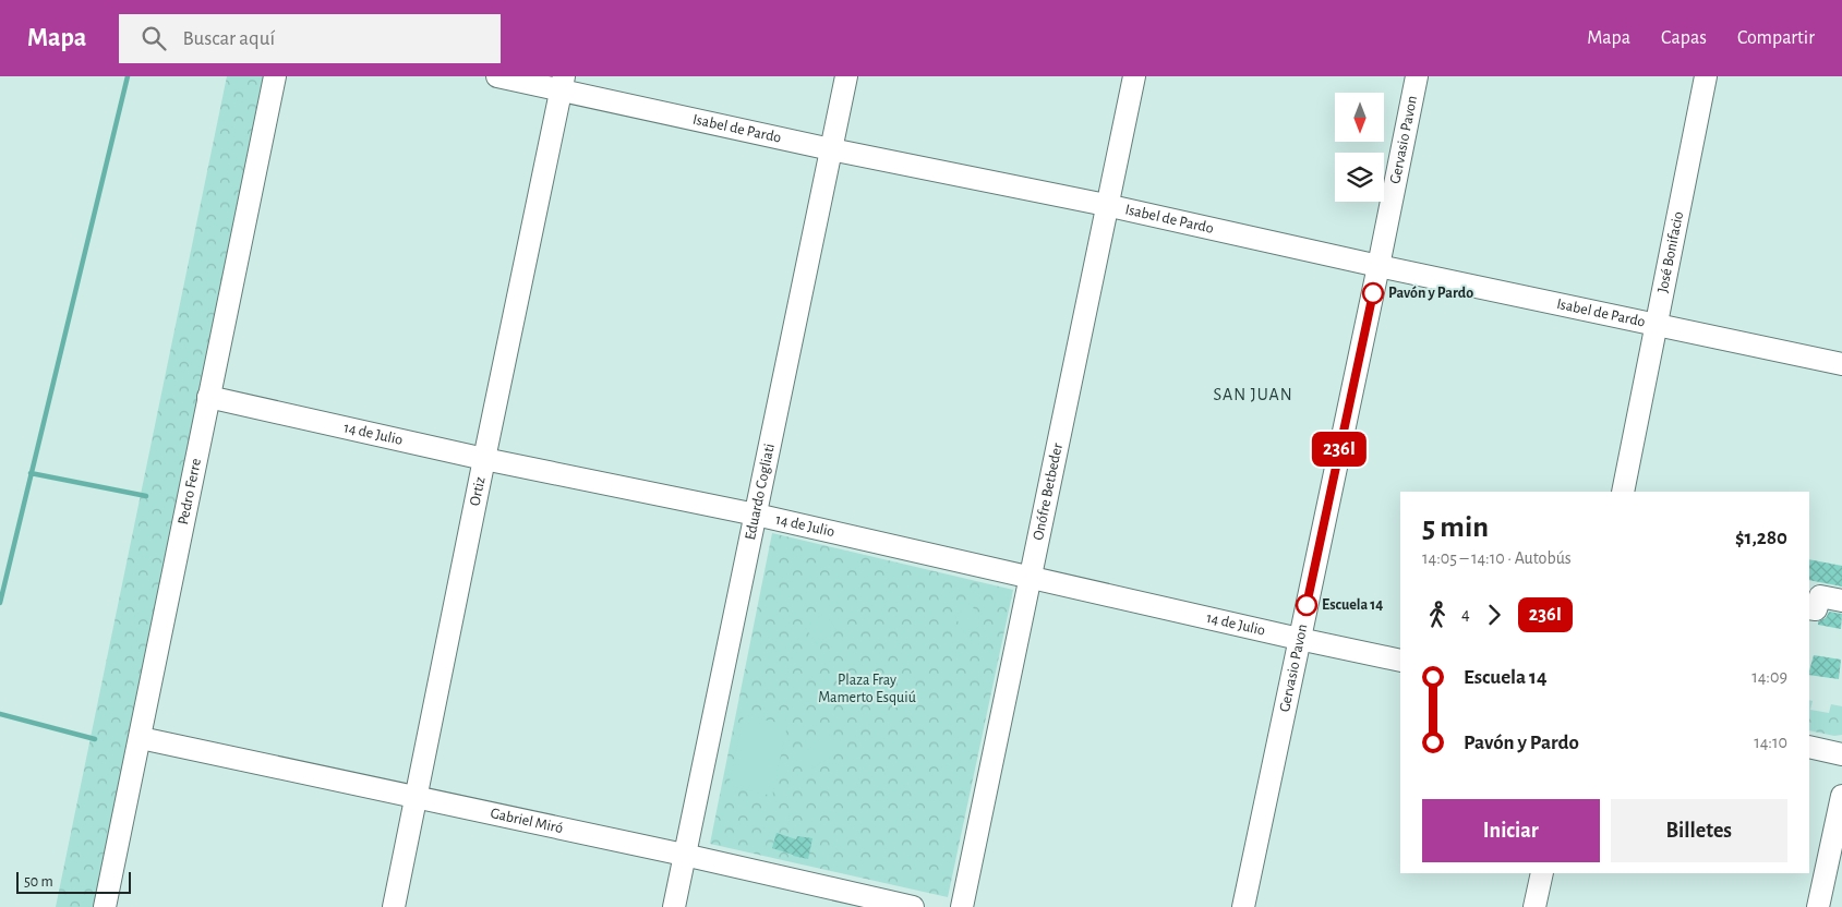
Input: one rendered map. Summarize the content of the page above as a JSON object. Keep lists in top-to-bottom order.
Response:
{
  "streets": {
    "street": [
      "Isabel de Pardo",
      "Gervasio Pavon",
      "José Bonifacio",
      "14 de Julio",
      "Pedro Ferre",
      "Ortiz",
      "Eduardo Cogliati",
      "Onófre Betbeder",
      "Gabriel Miró"
    ]
  },
  "crossings": [
    ["Isabel de Pardo", "Gervasio Pavon"],
    ["Isabel de Pardo", "José Bonifacio"],
    ["Isabel de Pardo", "Ortiz"],
    ["Isabel de Pardo", "Eduardo Cogliati"],
    ["Isabel de Pardo", "Onófre Betbeder"],
    ["Gervasio Pavon", "14 de Julio"],
    ["14 de Julio", "Pedro Ferre"],
    ["14 de Julio", "Ortiz"],
    ["14 de Julio", "Eduardo Cogliati"],
    ["14 de Julio", "Onófre Betbeder"],
    ["Pedro Ferre", "Gabriel Miró"],
    ["Ortiz", "Gabriel Miró"],
    ["Eduardo Cogliati", "Gabriel Miró"]
  ],
  "districts": ["SAN JUAN"],
  "parks": ["Plaza Fray Mamerto Esquiú"],
  "places": ["Pavón y Pardo", "Escuela 14"],
  "lines": ["bus line 236I"],
  "scale_bar": "50 m",
  "north": "bottom",
  "page": {
    "header": "Mapa",
    "search": "Buscar aquí",
    "nav": ["Mapa", "Capas", "Compartir"],
    "on_map": "236I",
    "heading": ["5 min", "14:05 – 14:10 · Autobús", "$1,280"],
    "legs": ["4", "236I"],
    "list": [
      {
        "name": "Escuela 14",
        "value": "14:09"
      },
      {
        "name": "Pavón y Pardo",
        "value": "14:10"
      }
    ],
    "buttons": ["Iniciar", "Billetes"],
    "scale": "50 m"
  }
}
